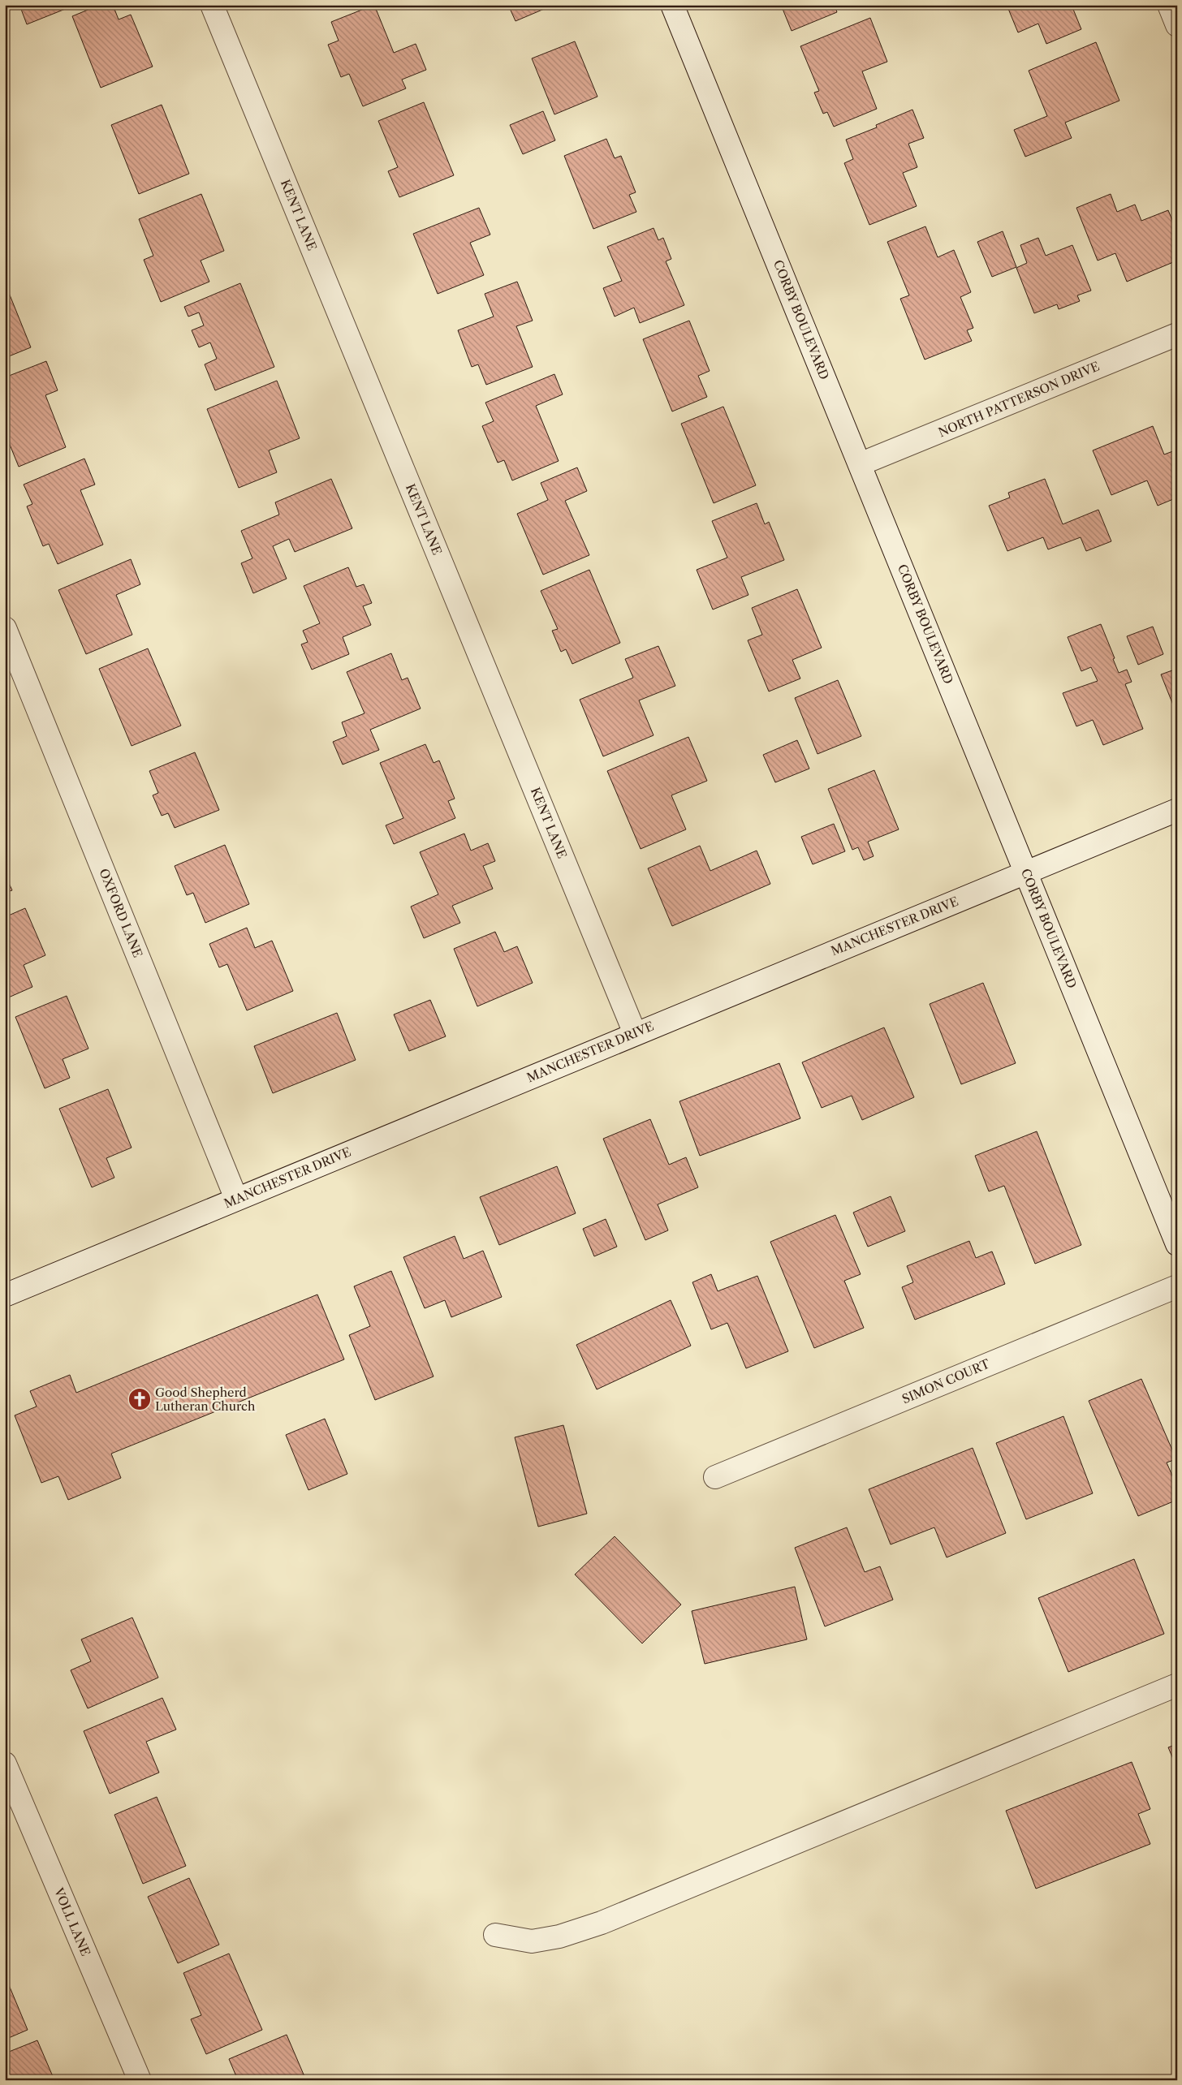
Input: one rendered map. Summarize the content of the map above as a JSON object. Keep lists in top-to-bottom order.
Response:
{
  "streets": {
    "street": [
      "KENT LANE",
      "CORBY BOULEVARD",
      "NORTH PATTERSON DRIVE",
      "OXFORD LANE",
      "MANCHESTER DRIVE",
      "SIMON COURT",
      "VOLL LANE"
    ]
  },
  "crossings": [
    ["KENT LANE", "MANCHESTER DRIVE"],
    ["CORBY BOULEVARD", "NORTH PATTERSON DRIVE"],
    ["CORBY BOULEVARD", "MANCHESTER DRIVE"],
    ["OXFORD LANE", "MANCHESTER DRIVE"]
  ],
  "places": {
    "church": ["Good Shepherd Lutheran Church"]
  }
}
